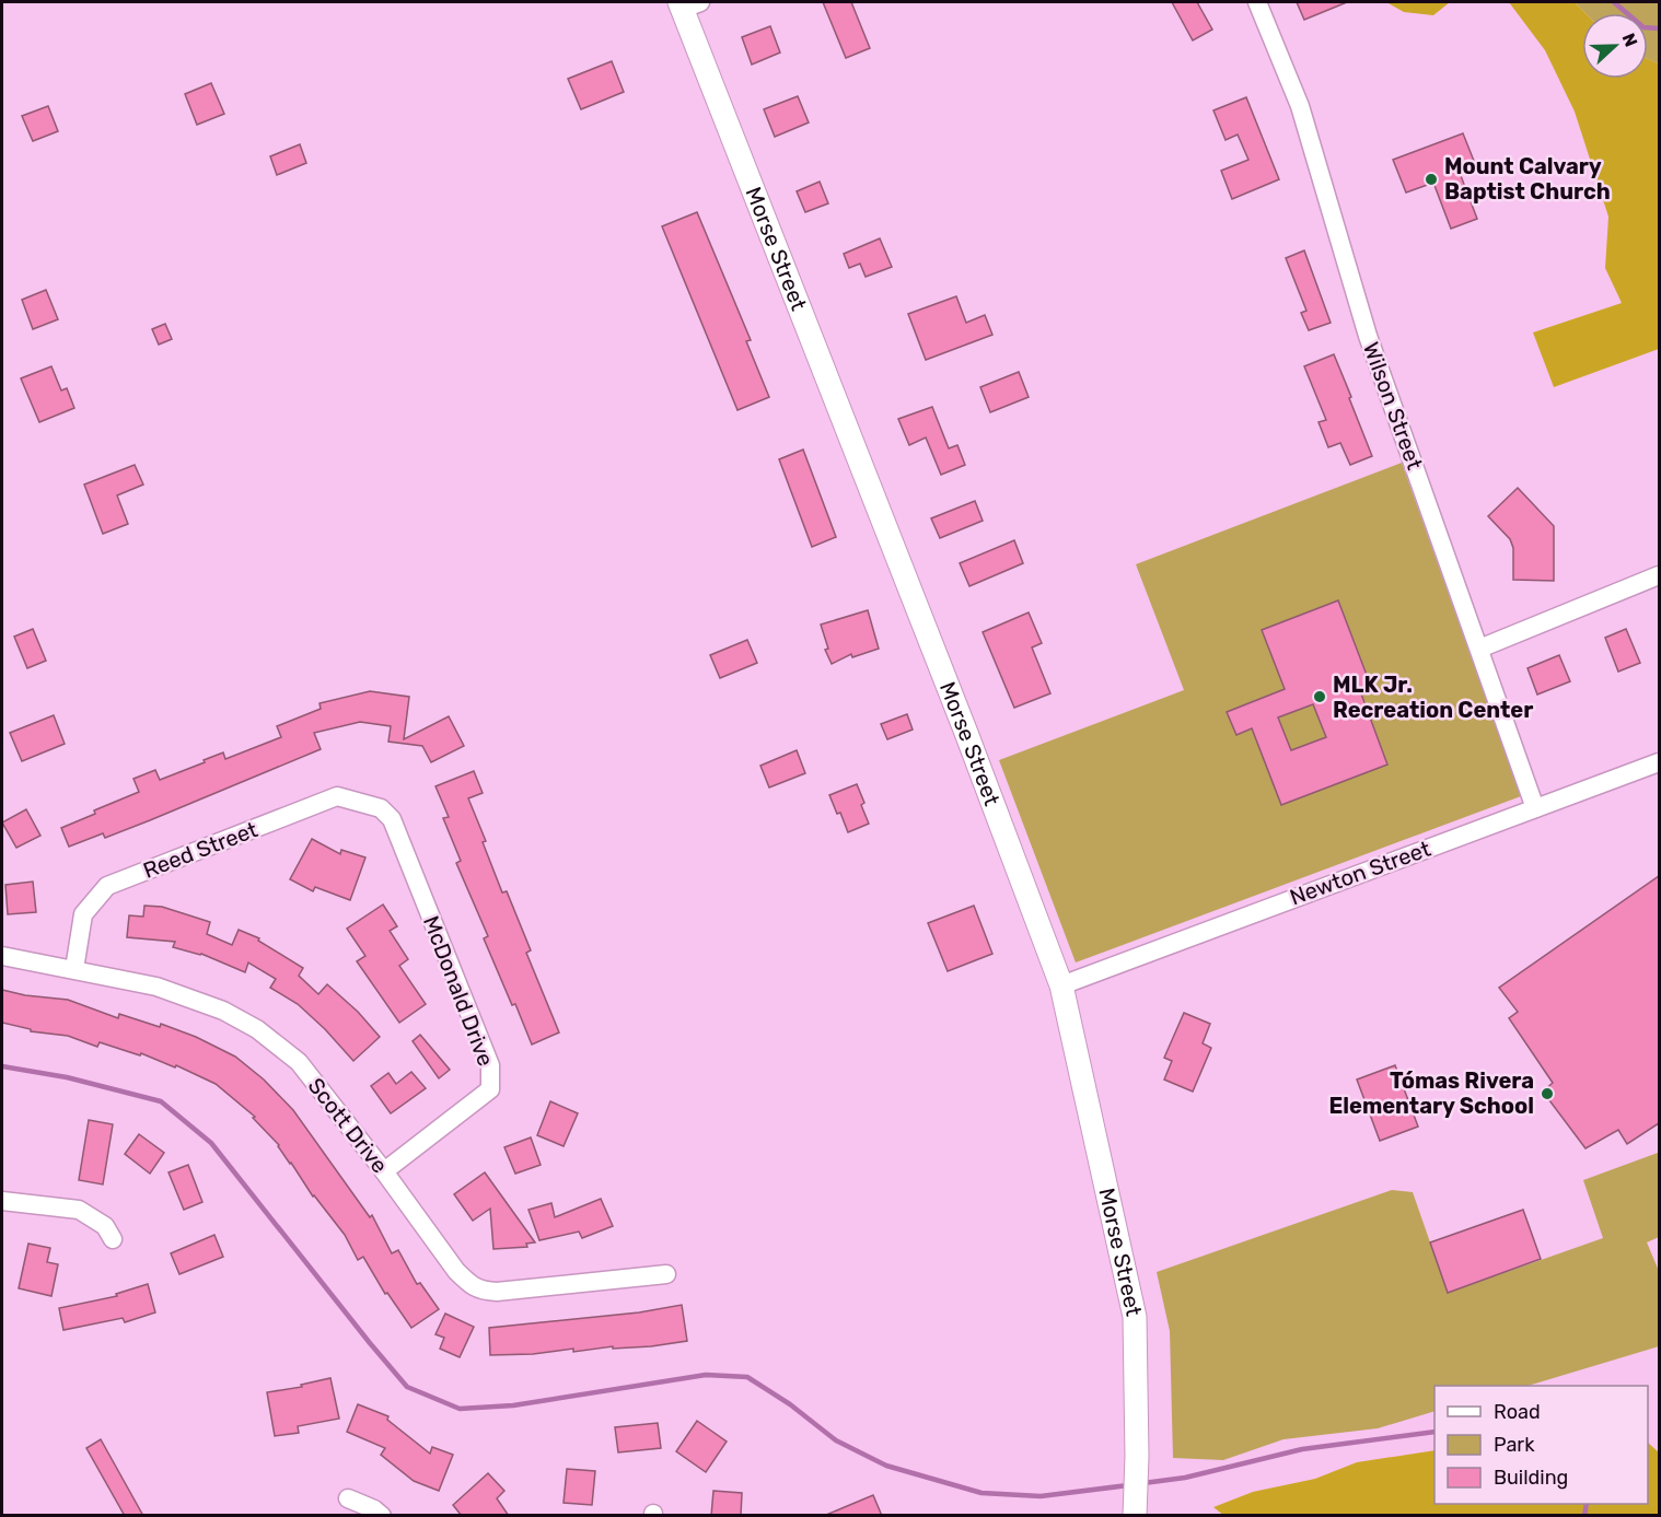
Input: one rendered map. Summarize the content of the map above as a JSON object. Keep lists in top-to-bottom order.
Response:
{
  "streets": {
    "street": [
      "Morse Street",
      "Wilson Street",
      "Reed Street",
      "Newton Street",
      "McDonald Drive",
      "Scott Drive"
    ]
  },
  "crossings": [
    ["Morse Street", "Newton Street"],
    ["Wilson Street", "Newton Street"],
    ["Reed Street", "McDonald Drive"],
    ["Reed Street", "Scott Drive"],
    ["McDonald Drive", "Scott Drive"]
  ],
  "places": ["Mount Calvary Baptist Church", "MLK Jr. Recreation Center", "Tómas Rivera Elementary School"],
  "legend": ["Road", "Park", "Building"],
  "north": "right"
}
